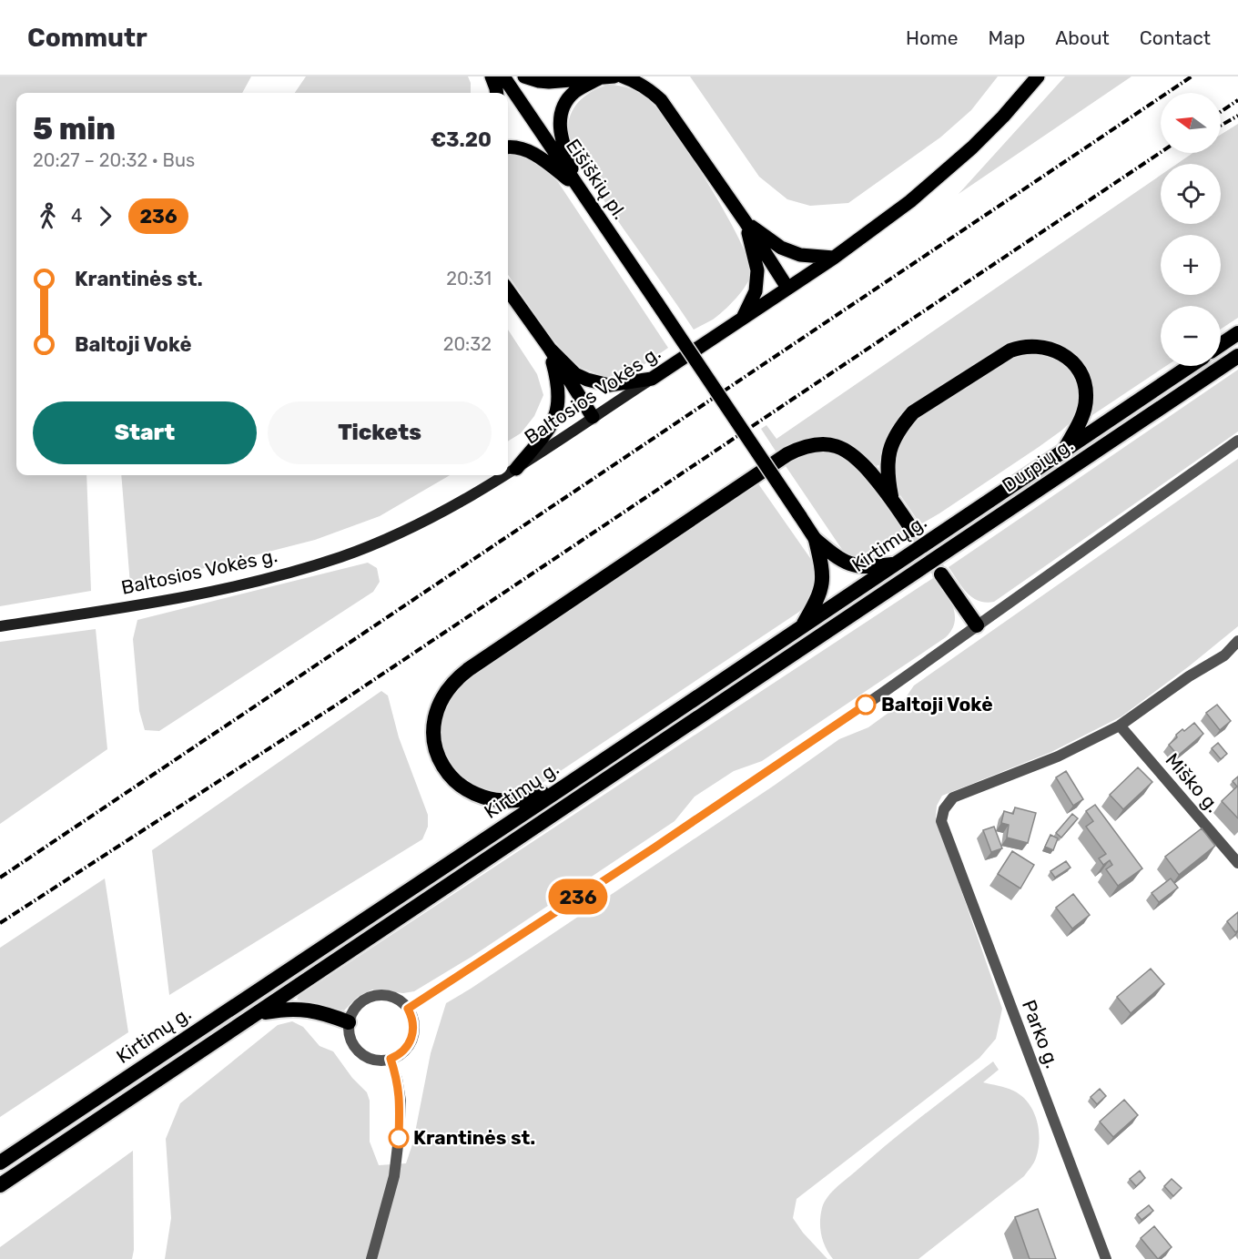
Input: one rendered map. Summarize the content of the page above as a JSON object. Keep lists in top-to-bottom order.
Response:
{
  "streets": {
    "highway": ["Durpių g.", "Kirtimų g."],
    "main road": ["Eišiškių pl.", "Baltosios Vokės g."],
    "street": ["Miško g.", "Parko g."]
  },
  "crossings": [
    ["Durpių g.", "Kirtimų g."],
    ["Miško g.", "Parko g."]
  ],
  "places": ["Baltoji Vokė", "Krantinės st."],
  "lines": ["bus line 236"],
  "north": "left",
  "page": {
    "header": "Commutr",
    "nav": [
      "Home",
      "Map",
      "About",
      "Contact"
    ],
    "on_map": "236",
    "map_buttons": ["+", "−"],
    "heading": ["5 min", "20:27 – 20:32 · Bus", "€3.20"],
    "legs": ["4", "236"],
    "list": [
      {
        "name": "Krantinės st.",
        "value": "20:31"
      },
      {
        "name": "Baltoji Vokė",
        "value": "20:32"
      }
    ],
    "buttons": ["Start", "Tickets"]
  }
}
